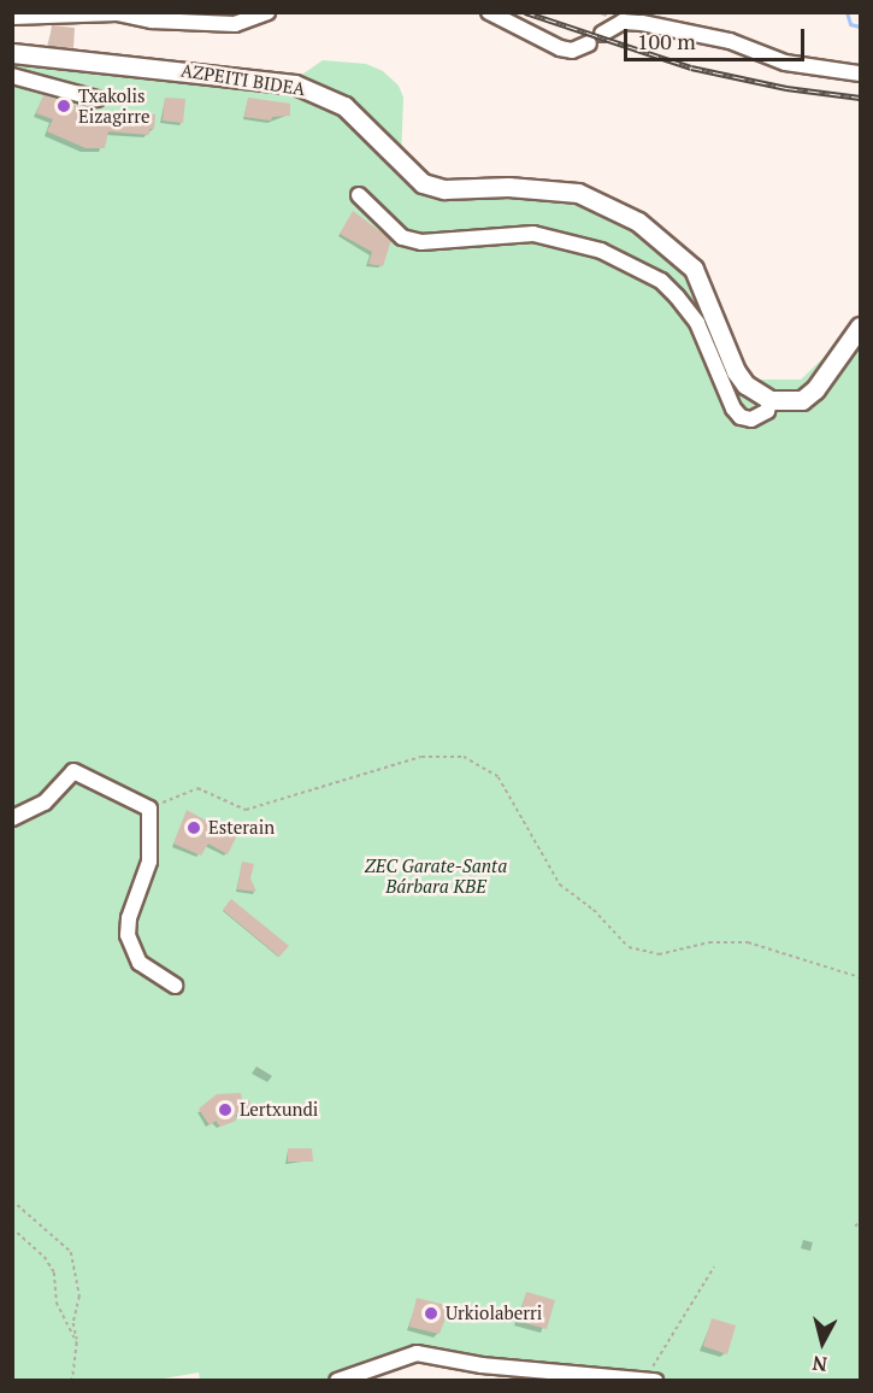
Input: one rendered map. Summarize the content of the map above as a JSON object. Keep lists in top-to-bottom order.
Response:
{
  "streets": {
    "main road": ["AZPEITI BIDEA"]
  },
  "parks": ["ZEC Garate-Santa Bárbara KBE"],
  "places": [
    "Txakolis Eizagirre",
    "Esterain",
    "Lertxundi",
    "Urkiolaberri"
  ],
  "scale_bar": "100 m",
  "north": "bottom"
}
